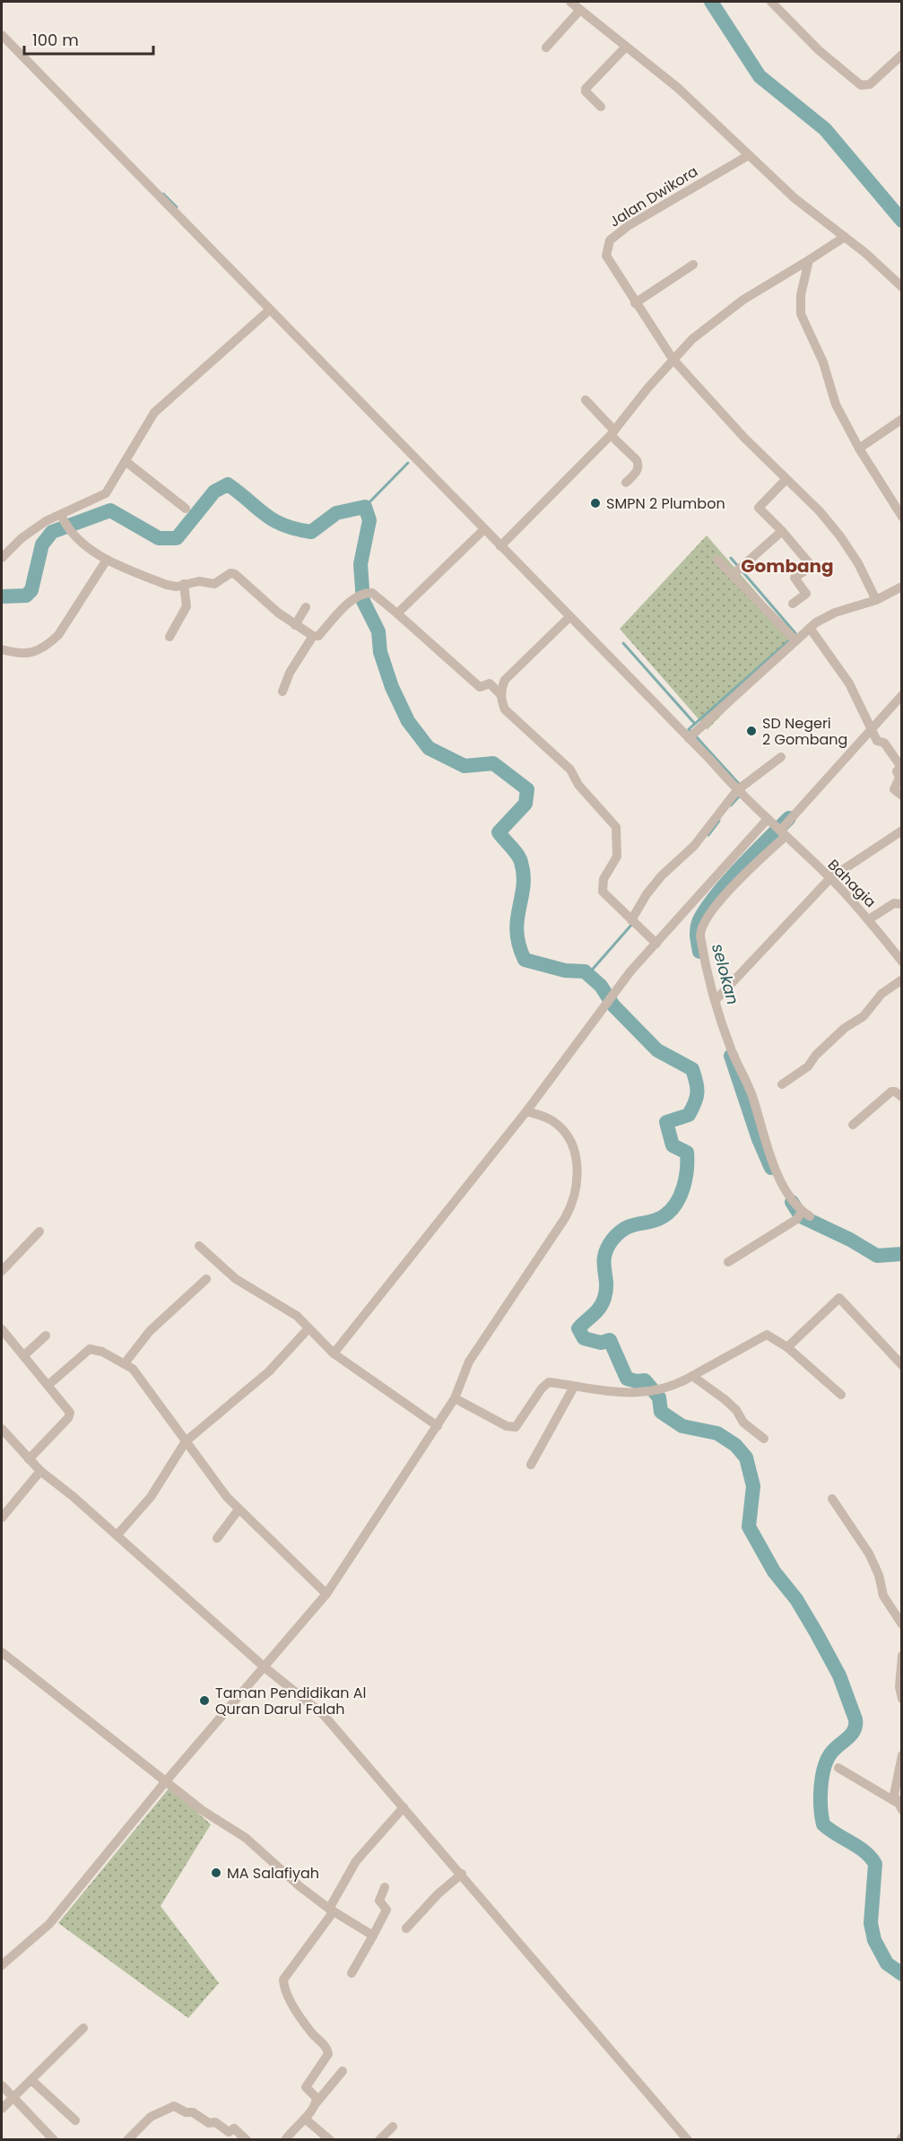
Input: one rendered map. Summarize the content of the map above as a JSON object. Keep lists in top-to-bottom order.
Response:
{
  "streets": {
    "street": ["Jalan Dwikora", "Bahagia"]
  },
  "districts": ["Gombang"],
  "water": ["selokan"],
  "places": [
    "SMPN 2 Plumbon",
    "SD Negeri 2 Gombang",
    "Taman Pendidikan Al Quran Darul Falah",
    "MA Salafiyah"
  ],
  "scale_bar": "100 m"
}
